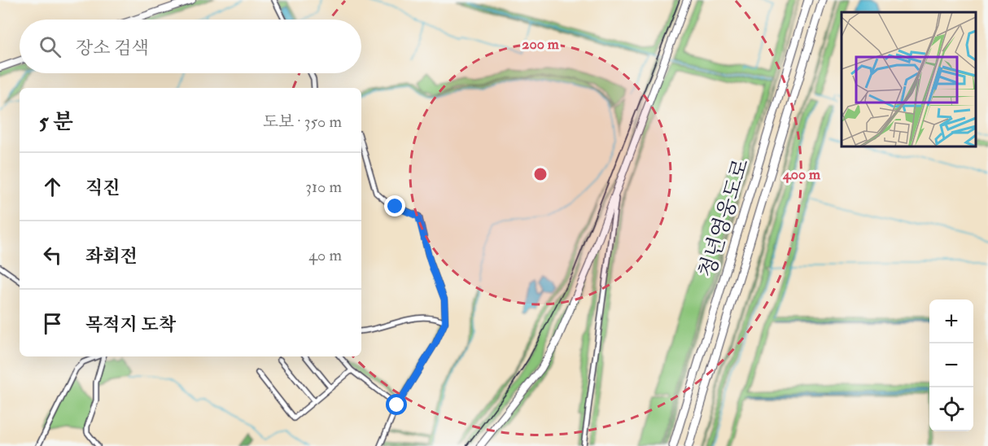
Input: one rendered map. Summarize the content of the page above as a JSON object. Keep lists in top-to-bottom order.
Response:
{
  "streets": {
    "highway": ["청년영웅도로"]
  },
  "page": {
    "search": "장소 검색",
    "heading": ["5 분", "도보 · 350 m"],
    "list": [
      ["직진", "310 m"],
      ["좌회전", "40 m"],
      "목적지 도착"
    ],
    "map_buttons": ["+", "−"]
  },
  "rings": ["200 m", "400 m"]
}
